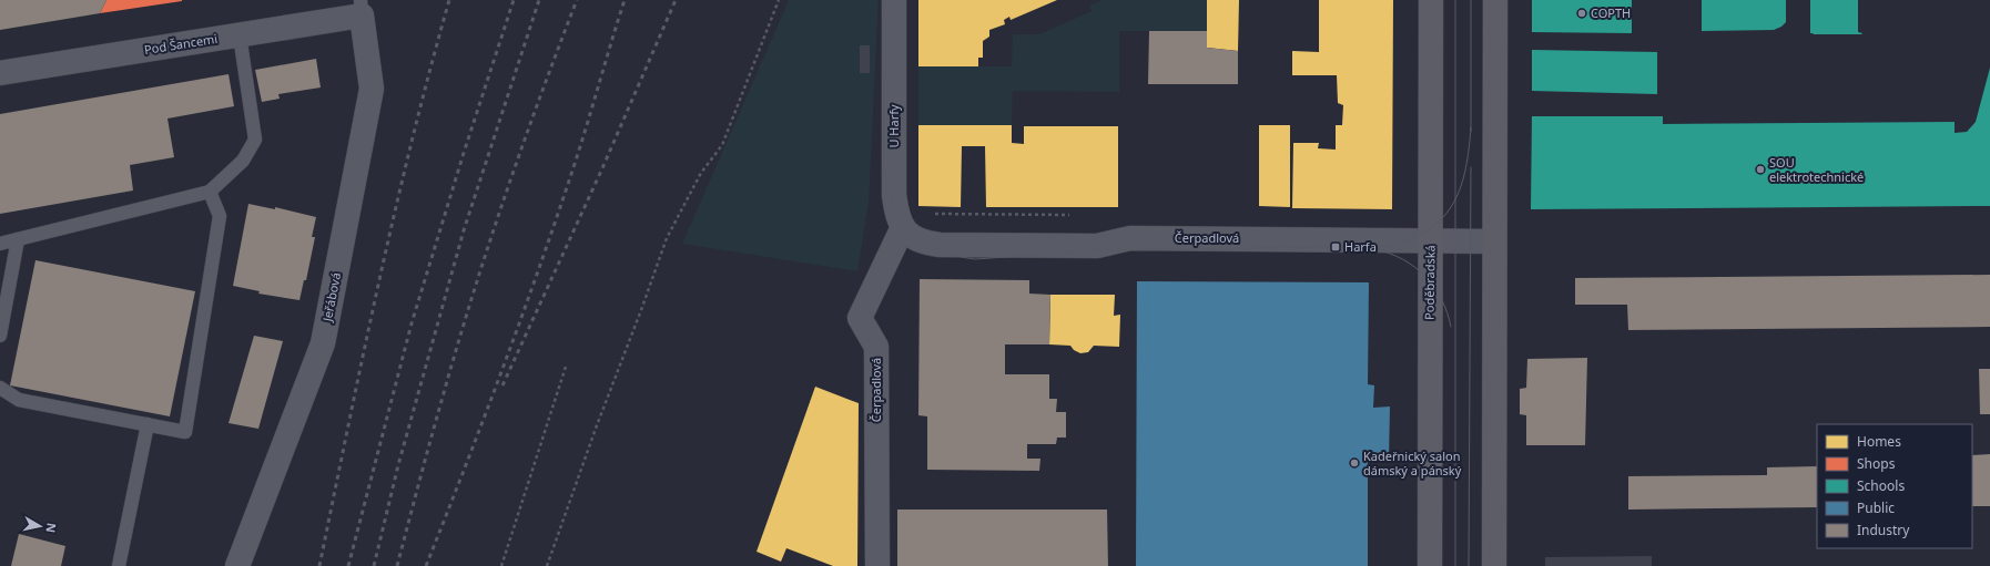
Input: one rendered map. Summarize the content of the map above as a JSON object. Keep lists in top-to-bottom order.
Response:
{
  "streets": {
    "main road": ["Poděbradská"],
    "street": [
      "Pod Šancemi",
      "U Harfy",
      "Čerpadlová",
      "Jeřábová"
    ]
  },
  "crossings": [
    ["Pod Šancemi", "Jeřábová"],
    ["U Harfy", "Čerpadlová"],
    ["Čerpadlová", "Poděbradská"]
  ],
  "places": {
    "other": ["COPTH", "SOU elektrotechnické", "Kadeřnický salon dámský a pánský"],
    "transit": ["Harfa"]
  },
  "legend": [
    "Homes",
    "Shops",
    "Schools",
    "Public",
    "Industry"
  ],
  "north": "right"
}
